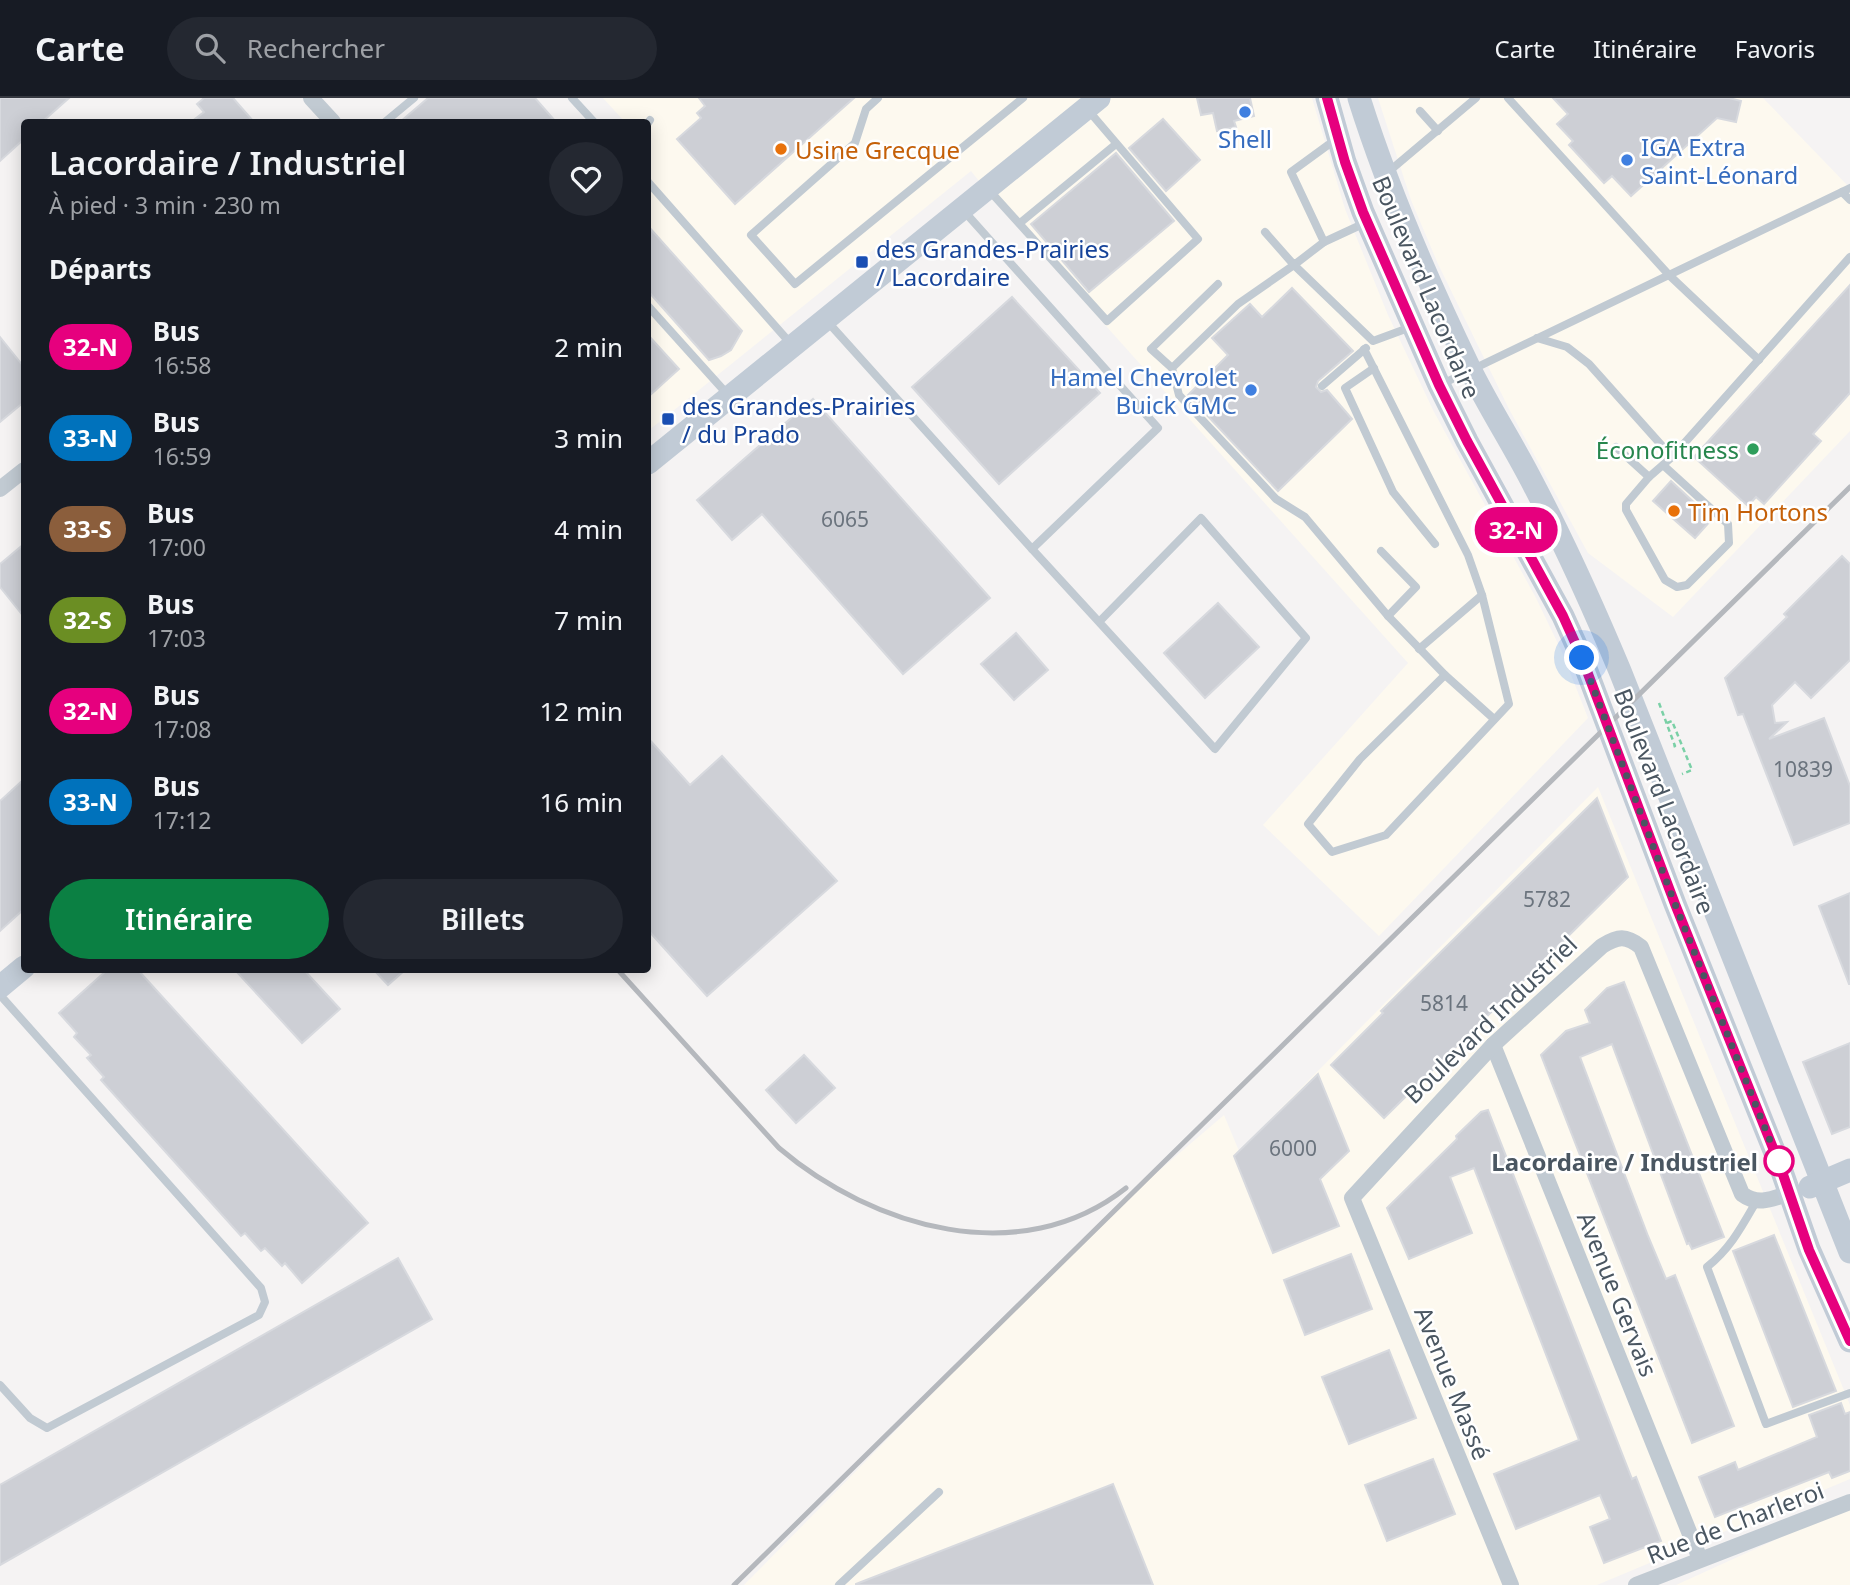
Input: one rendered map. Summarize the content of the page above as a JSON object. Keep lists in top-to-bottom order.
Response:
{
  "streets": {
    "main road": ["Boulevard Lacordaire"],
    "street": [
      "Boulevard Industriel",
      "Avenue Gervais",
      "Avenue Massé",
      "Rue de Charleroi"
    ]
  },
  "crossings": [
    ["Boulevard Industriel", "Avenue Gervais"],
    ["Boulevard Industriel", "Avenue Massé"],
    ["Avenue Gervais", "Rue de Charleroi"]
  ],
  "places": {
    "other": [
      "Shell",
      "Usine Grecque",
      "IGA Extra Saint-Léonard",
      "Hamel Chevrolet Buick GMC",
      "Éconofitness",
      "Tim Hortons",
      "Lacordaire / Industriel"
    ],
    "transit": ["des Grandes-Prairies / Lacordaire", "des Grandes-Prairies / du Prado"]
  },
  "lines": ["bus line 32-N"],
  "house_numbers": [
    "6065",
    "10839",
    "5782",
    "5814",
    "6000"
  ],
  "page": {
    "header": "Carte",
    "search": "Rechercher",
    "nav": ["Carte", "Itinéraire", "Favoris"],
    "on_map": "32-N",
    "heading": [
      ["Lacordaire / Industriel", "À pied · 3 min · 230 m"],
      "Départs"
    ],
    "list": [
      {
        "mark": "32-N",
        "name": "Bus",
        "note": "16:58",
        "value": "2 min"
      },
      {
        "mark": "33-N",
        "name": "Bus",
        "note": "16:59",
        "value": "3 min"
      },
      {
        "mark": "33-S",
        "name": "Bus",
        "note": "17:00",
        "value": "4 min"
      },
      {
        "mark": "32-S",
        "name": "Bus",
        "note": "17:03",
        "value": "7 min"
      },
      {
        "mark": "32-N",
        "name": "Bus",
        "note": "17:08",
        "value": "12 min"
      },
      {
        "mark": "33-N",
        "name": "Bus",
        "note": "17:12",
        "value": "16 min"
      }
    ],
    "buttons": ["Itinéraire", "Billets"]
  }
}
